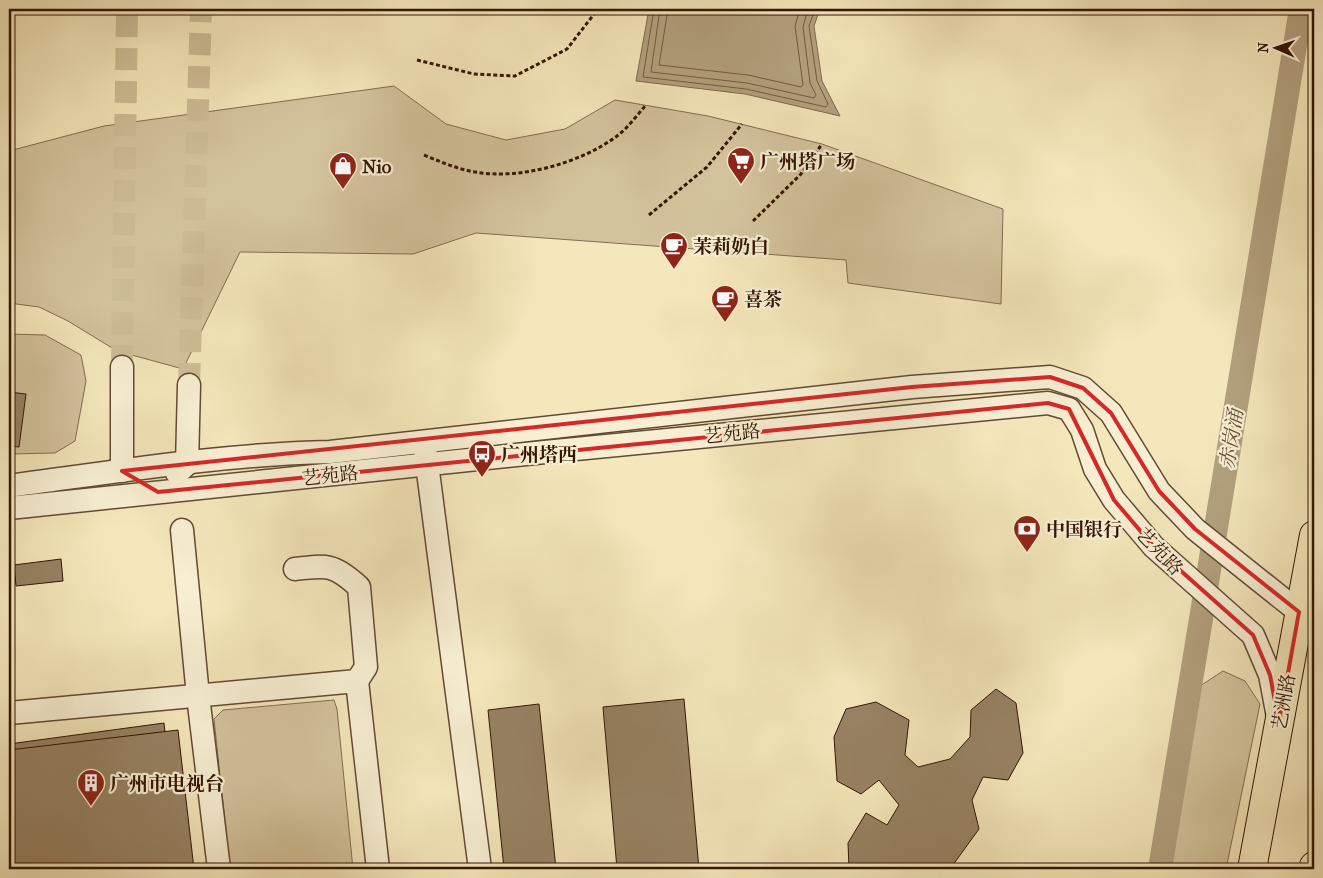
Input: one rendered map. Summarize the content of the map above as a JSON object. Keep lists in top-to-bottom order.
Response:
{
  "streets": {
    "main road": ["艺洲路"],
    "street": ["艺苑路"]
  },
  "crossings": [
    ["艺苑路", "艺洲路"]
  ],
  "water": ["赤岗涌"],
  "places": {
    "supermarket": ["广州塔广场"],
    "shop": ["Nio"],
    "cafe": ["茉莉奶白", "喜茶"],
    "bus stop": ["广州塔西"],
    "bank": ["中国银行"],
    "building": ["广州市电视台"]
  },
  "north": "left"
}
